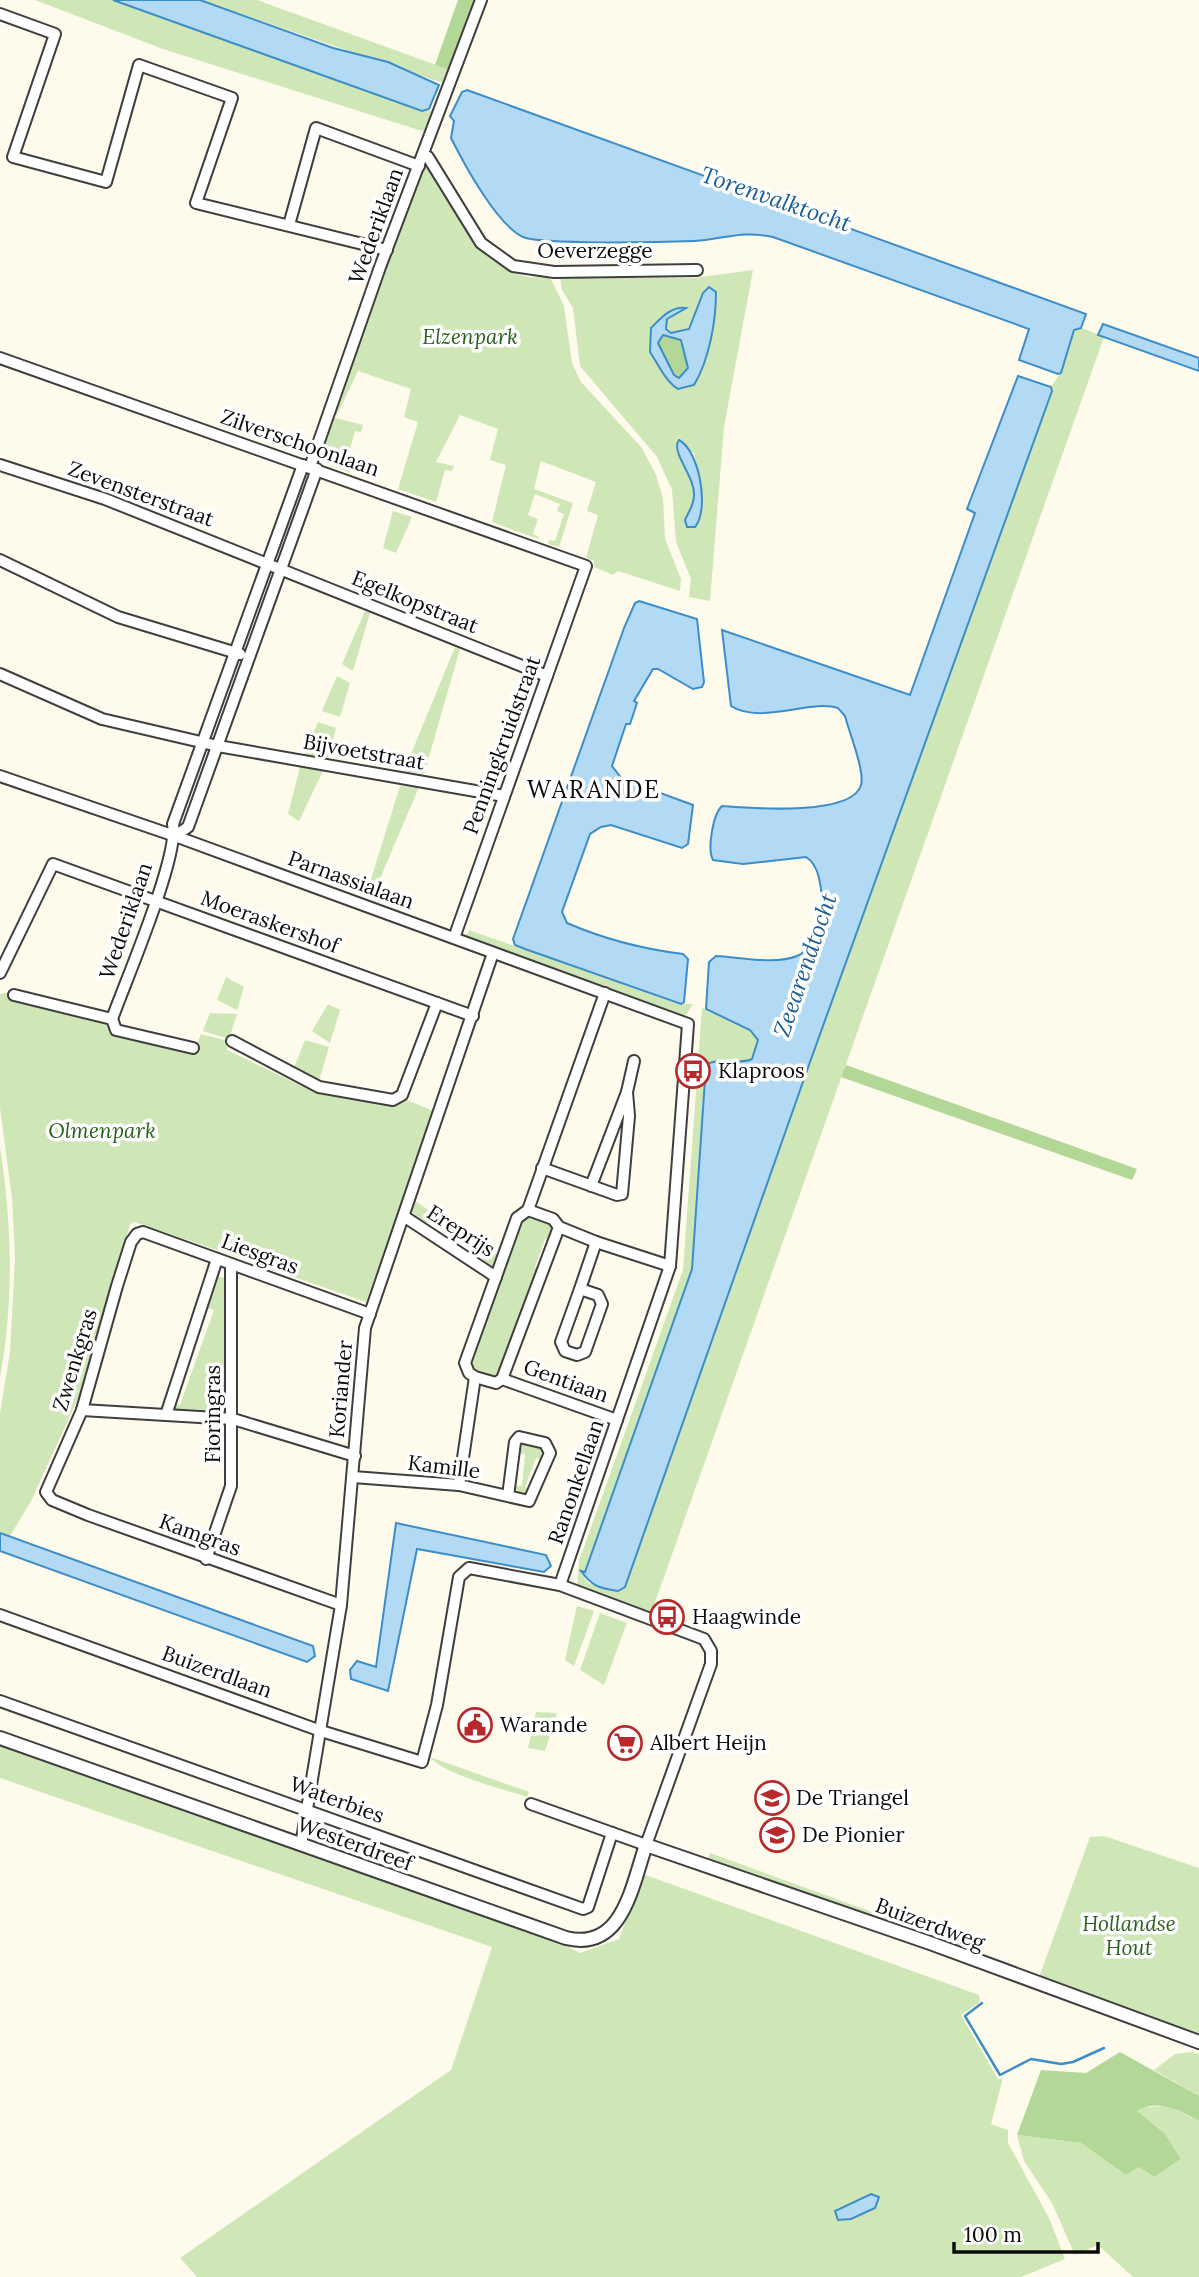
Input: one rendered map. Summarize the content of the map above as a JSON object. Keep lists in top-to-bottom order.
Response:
{
  "streets": {
    "street": [
      "Wederiklaan",
      "Oeverzegge",
      "Zilverschoonlaan",
      "Zevensterstraat",
      "Egelkopstraat",
      "Penningkruidstraat",
      "Bijvoetstraat",
      "Parnassialaan",
      "Moeraskershof",
      "Ereprijs",
      "Liesgras",
      "Zwenkgras",
      "Gentiaan",
      "Koriander",
      "Fioringras",
      "Kamille",
      "Ranonkellaan",
      "Kamgras",
      "Buizerdlaan",
      "Waterbies",
      "Westerdreef",
      "Buizerdweg"
    ]
  },
  "crossings": [
    ["Wederiklaan", "Oeverzegge"],
    ["Wederiklaan", "Zilverschoonlaan"],
    ["Wederiklaan", "Zevensterstraat"],
    ["Wederiklaan", "Egelkopstraat"],
    ["Wederiklaan", "Bijvoetstraat"],
    ["Wederiklaan", "Parnassialaan"],
    ["Wederiklaan", "Moeraskershof"],
    ["Zilverschoonlaan", "Penningkruidstraat"],
    ["Zevensterstraat", "Egelkopstraat"],
    ["Egelkopstraat", "Penningkruidstraat"],
    ["Penningkruidstraat", "Bijvoetstraat"],
    ["Penningkruidstraat", "Parnassialaan"],
    ["Parnassialaan", "Koriander"],
    ["Parnassialaan", "Ranonkellaan"],
    ["Moeraskershof", "Koriander"],
    ["Ereprijs", "Koriander"],
    ["Liesgras", "Zwenkgras"],
    ["Liesgras", "Koriander"],
    ["Liesgras", "Fioringras"],
    ["Zwenkgras", "Kamgras"],
    ["Gentiaan", "Ranonkellaan"],
    ["Koriander", "Kamille"],
    ["Koriander", "Kamgras"],
    ["Koriander", "Buizerdlaan"],
    ["Koriander", "Waterbies"],
    ["Koriander", "Westerdreef"],
    ["Fioringras", "Kamgras"],
    ["Ranonkellaan", "Buizerdlaan"],
    ["Westerdreef", "Buizerdweg"]
  ],
  "districts": ["WARANDE"],
  "water": ["Torenvalktocht", "Zeearendtocht"],
  "parks": ["Elzenpark", "Olmenpark", "Hollandse Hout"],
  "places": {
    "bus stop": ["Klaproos", "Haagwinde"],
    "public building": ["Warande"],
    "supermarket": ["Albert Heijn"],
    "school or university": ["De Triangel", "De Pionier"]
  },
  "scale_bar": "100 m"
}
